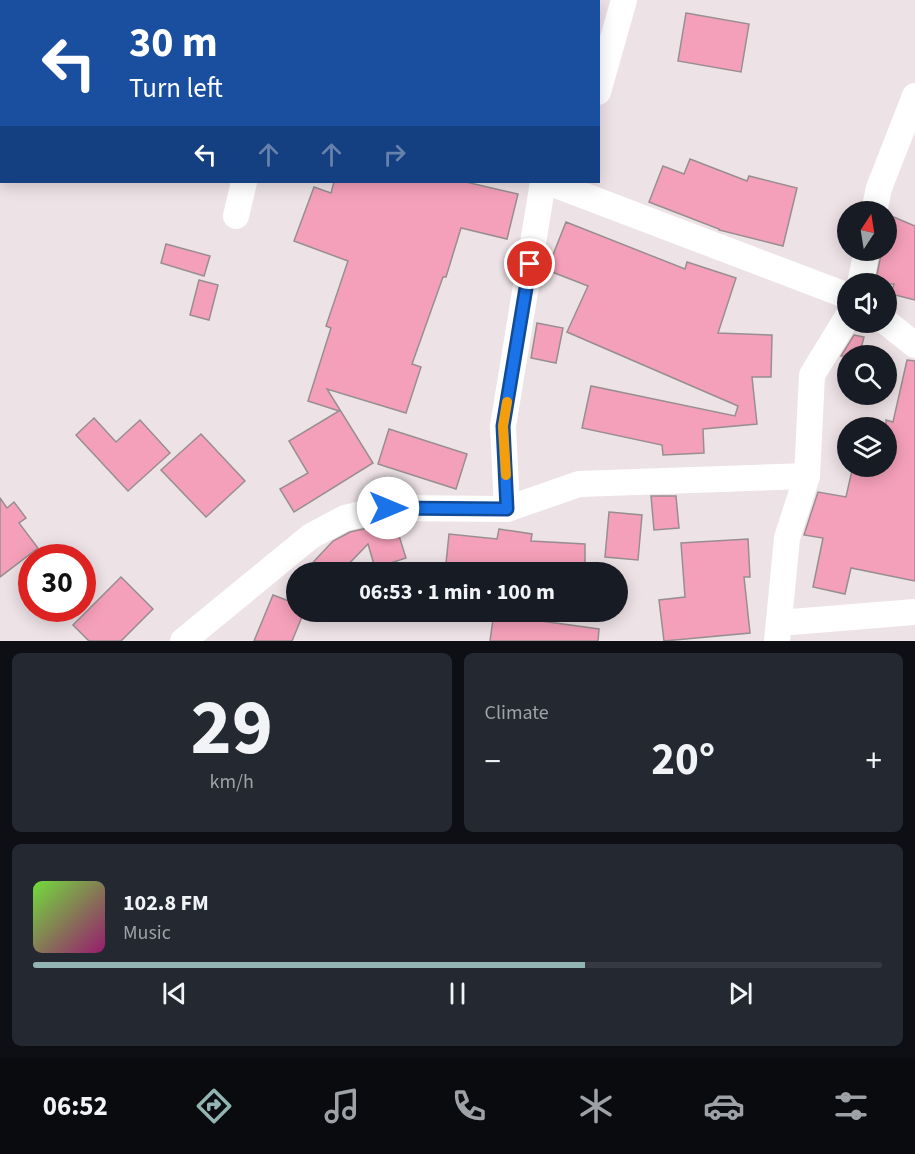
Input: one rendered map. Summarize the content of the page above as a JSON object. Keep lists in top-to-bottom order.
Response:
{
  "north": "top",
  "page": {
    "turn": ["30 m", "Turn left"],
    "limit": "30",
    "trip": "06:53 · 1 min · 100 m",
    "tile": [
      ["29", "km/h"],
      "Climate"
    ],
    "heat": ["−", "20°", "+"],
    "song": ["102.8 FM", "Music"],
    "tabs": "06:52"
  }
}
